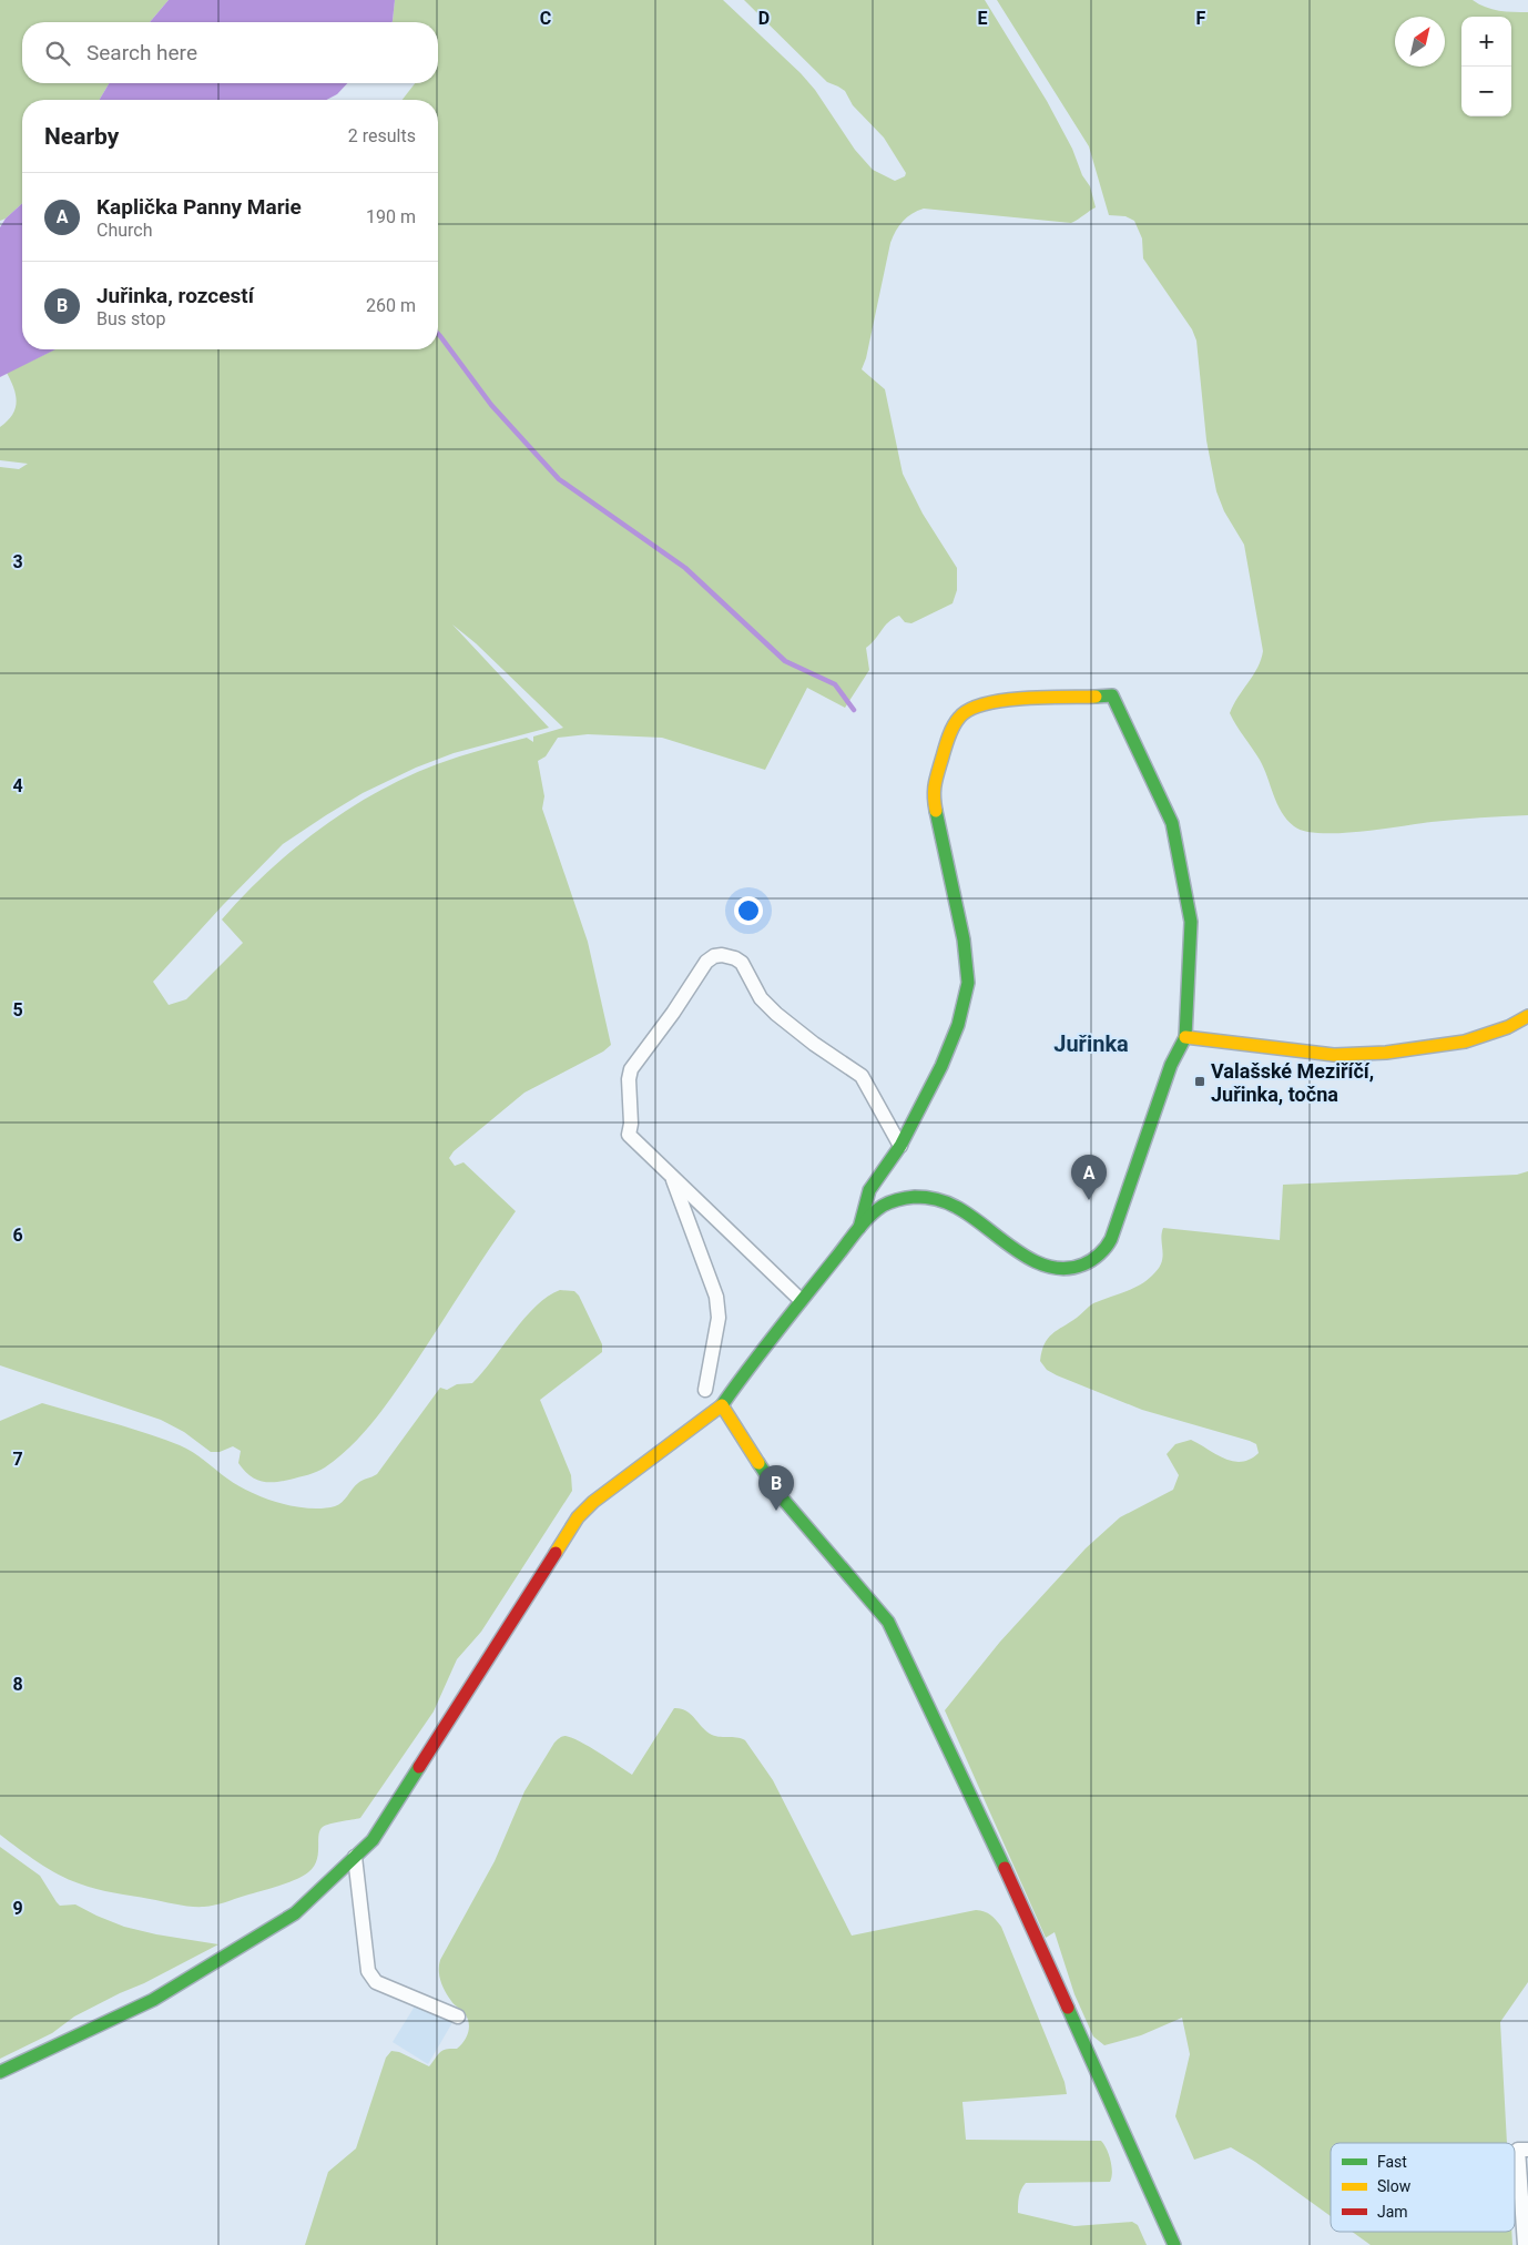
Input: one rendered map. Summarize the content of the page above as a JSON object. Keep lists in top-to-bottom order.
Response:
{
  "districts": ["Juřinka"],
  "places": {
    "transit": ["Valašské Meziříčí, Juřinka, točna"]
  },
  "legend": ["Fast", "Slow", "Jam"],
  "north": "top right",
  "page": {
    "map_buttons": ["+", "−"],
    "search": "Search here",
    "heading": ["Nearby", "2 results"],
    "list": [
      {
        "mark": "A",
        "name": "Kaplička Panny Marie",
        "note": "Church",
        "value": "190 m"
      },
      {
        "mark": "B",
        "name": "Juřinka, rozcestí",
        "note": "Bus stop",
        "value": "260 m"
      }
    ],
    "pins": ["A", "B"]
  },
  "grid": {
    "columns": [
      "C",
      "D",
      "E",
      "F"
    ],
    "rows": [
      "3",
      "4",
      "5",
      "6",
      "7",
      "8",
      "9"
    ]
  }
}
